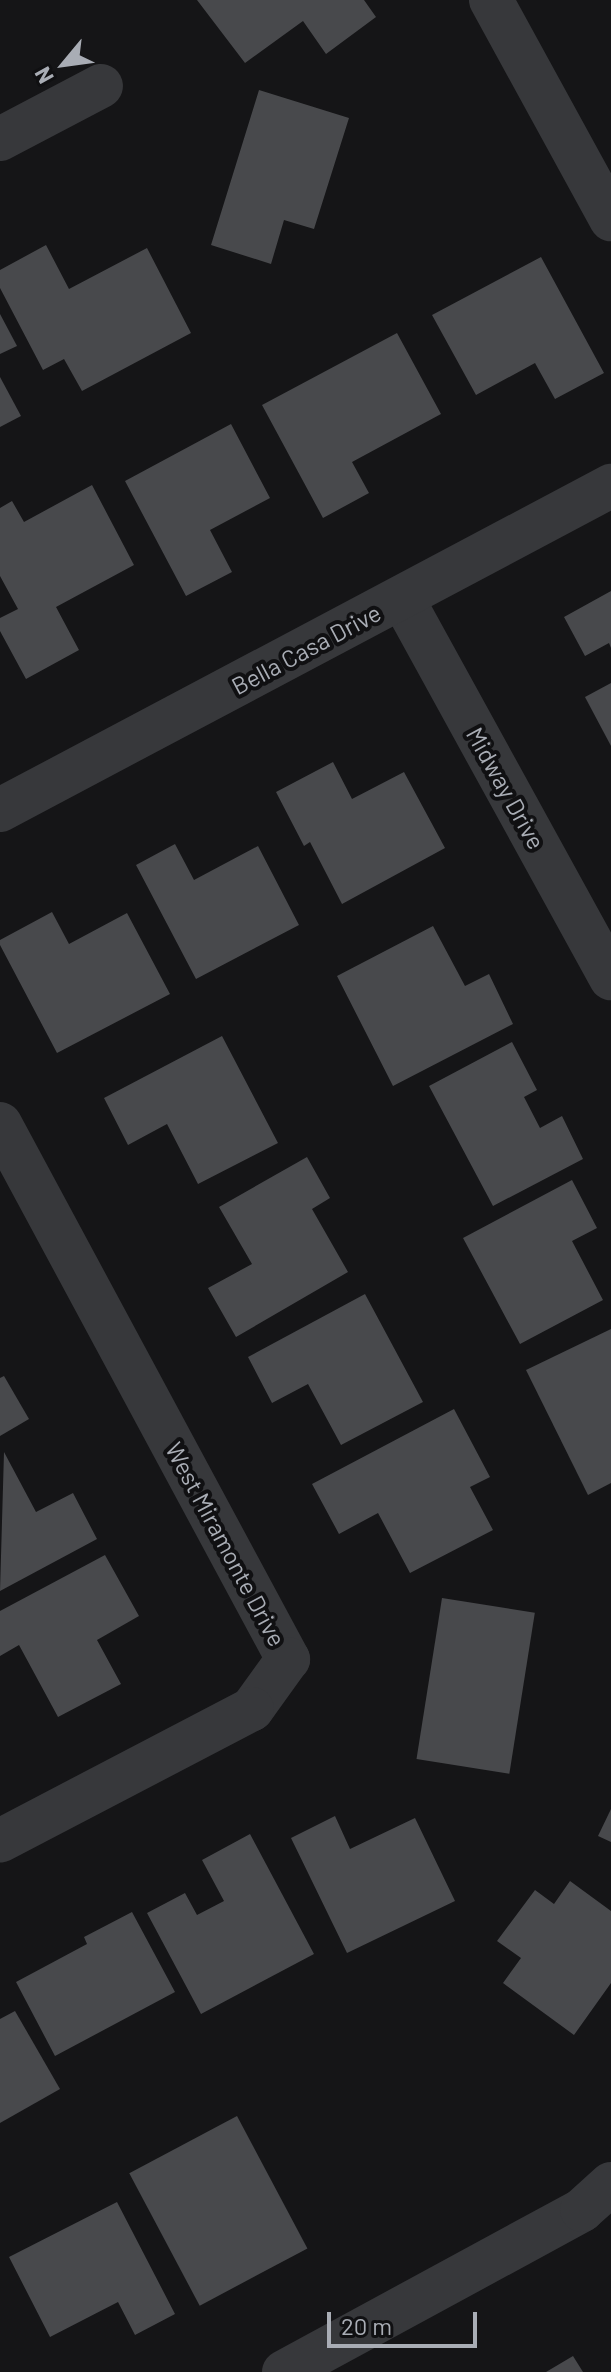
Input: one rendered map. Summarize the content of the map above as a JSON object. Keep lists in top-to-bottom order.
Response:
{
  "streets": {
    "street": ["Bella Casa Drive", "Midway Drive", "West Miramonte Drive"]
  },
  "crossings": [
    ["Bella Casa Drive", "Midway Drive"]
  ],
  "scale_bar": "20 m",
  "north": "bottom left"
}
